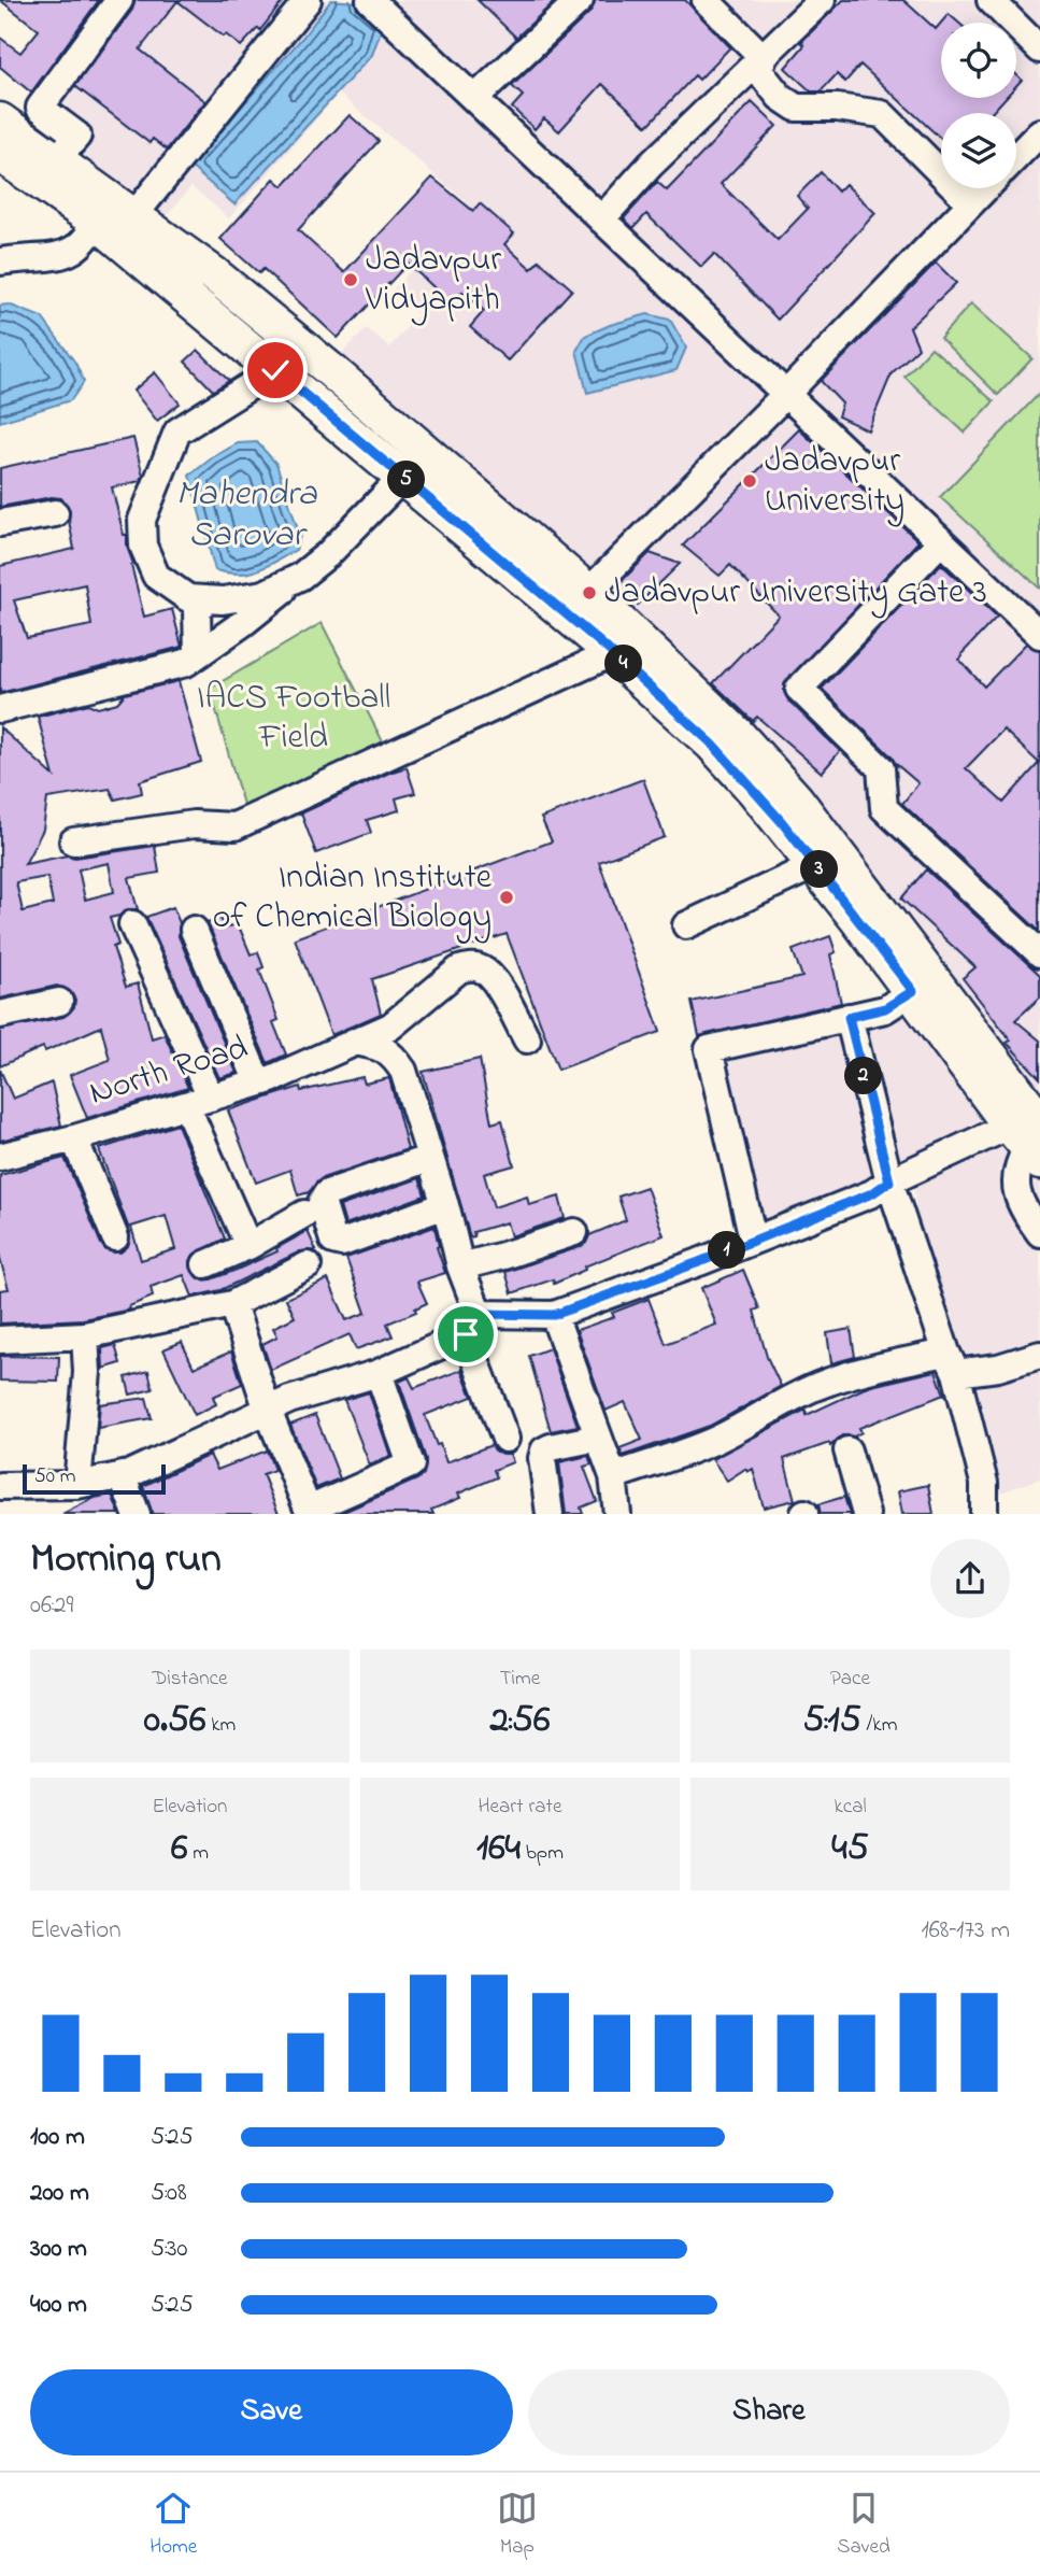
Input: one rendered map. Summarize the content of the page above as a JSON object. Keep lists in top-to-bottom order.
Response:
{
  "streets": {
    "street": ["North Road"]
  },
  "water": ["Mahendra Sarovar"],
  "parks": ["IACS Football Field"],
  "places": [
    "Jadavpur Vidyapith",
    "Jadavpur University",
    "Jadavpur University Gate 3",
    "Indian Institute of Chemical Biology"
  ],
  "scale_bar": "50 m",
  "page": {
    "pins": [
      "5",
      "4",
      "3",
      "2",
      "1"
    ],
    "scale": "50 m",
    "heading": ["Morning run", "06:29"],
    "stats": [
      ["Distance", "0.56 km"],
      ["Time", "2:56"],
      ["Pace", "5:15 /km"],
      ["Elevation", "6 m"],
      ["Heart rate", "164 bpm"],
      ["kcal", "45"]
    ],
    "chart": ["Elevation", "168–173 m"],
    "list": [
      {
        "name": "100 m",
        "note": "5:25"
      },
      {
        "name": "200 m",
        "note": "5:08"
      },
      {
        "name": "300 m",
        "note": "5:30"
      },
      {
        "name": "400 m",
        "note": "5:25"
      }
    ],
    "buttons": ["Save", "Share"],
    "tabs": ["Home", "Map", "Saved"]
  }
}
